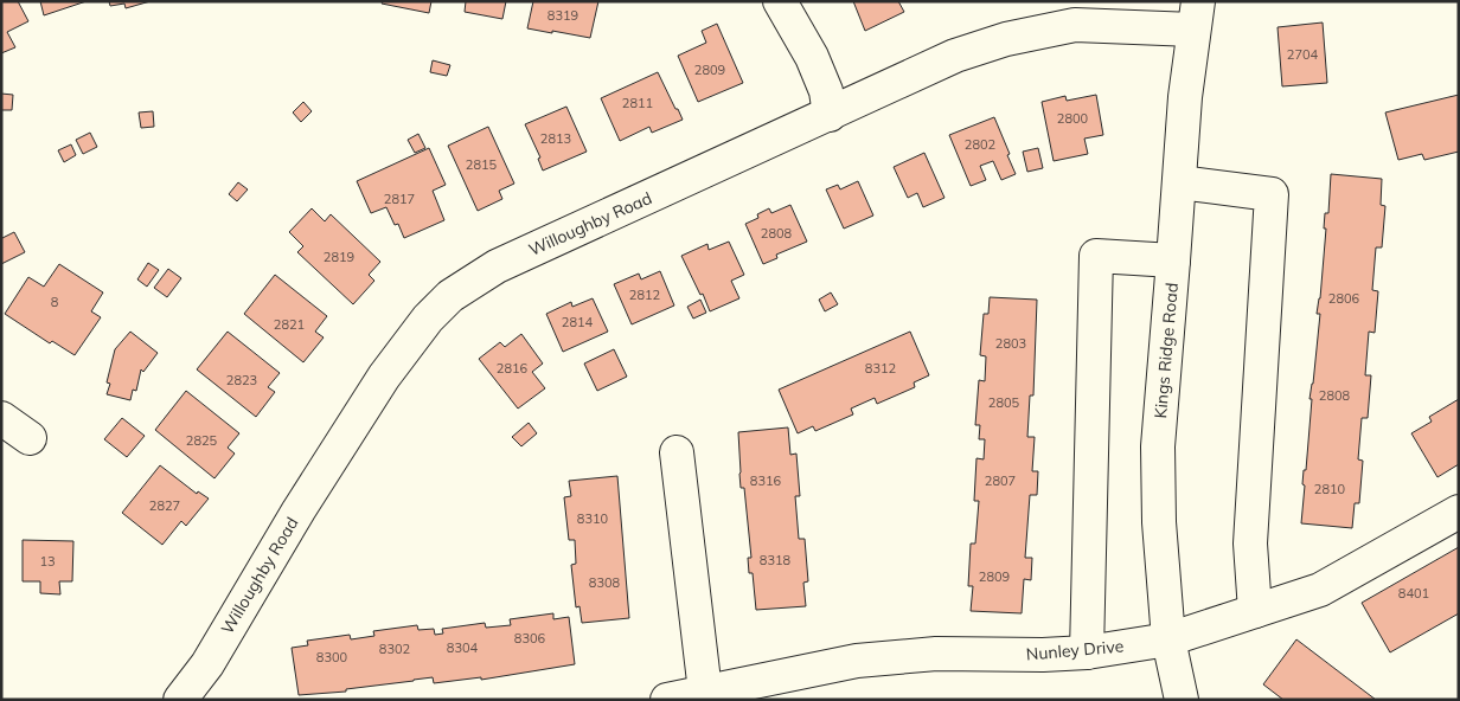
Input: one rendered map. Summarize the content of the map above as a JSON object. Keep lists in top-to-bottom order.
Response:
{
  "streets": {
    "street": ["Willoughby Road", "Kings Ridge Road", "Nunley Drive"]
  },
  "crossings": [
    ["Willoughby Road", "Kings Ridge Road"],
    ["Kings Ridge Road", "Nunley Drive"]
  ],
  "house_numbers": [
    "8319",
    "2704",
    "2809",
    "2811",
    "2800",
    "2813",
    "2802",
    "2815",
    "2817",
    "2808",
    "2819",
    "2812",
    "2806",
    "8",
    "2814",
    "2821",
    "2803",
    "2816",
    "8312",
    "2823",
    "2808",
    "2805",
    "2825",
    "8316",
    "2807",
    "2810",
    "2827",
    "8310",
    "8318",
    "13",
    "2809",
    "8308",
    "8401",
    "8306",
    "8304",
    "8302",
    "8300"
  ]
}
